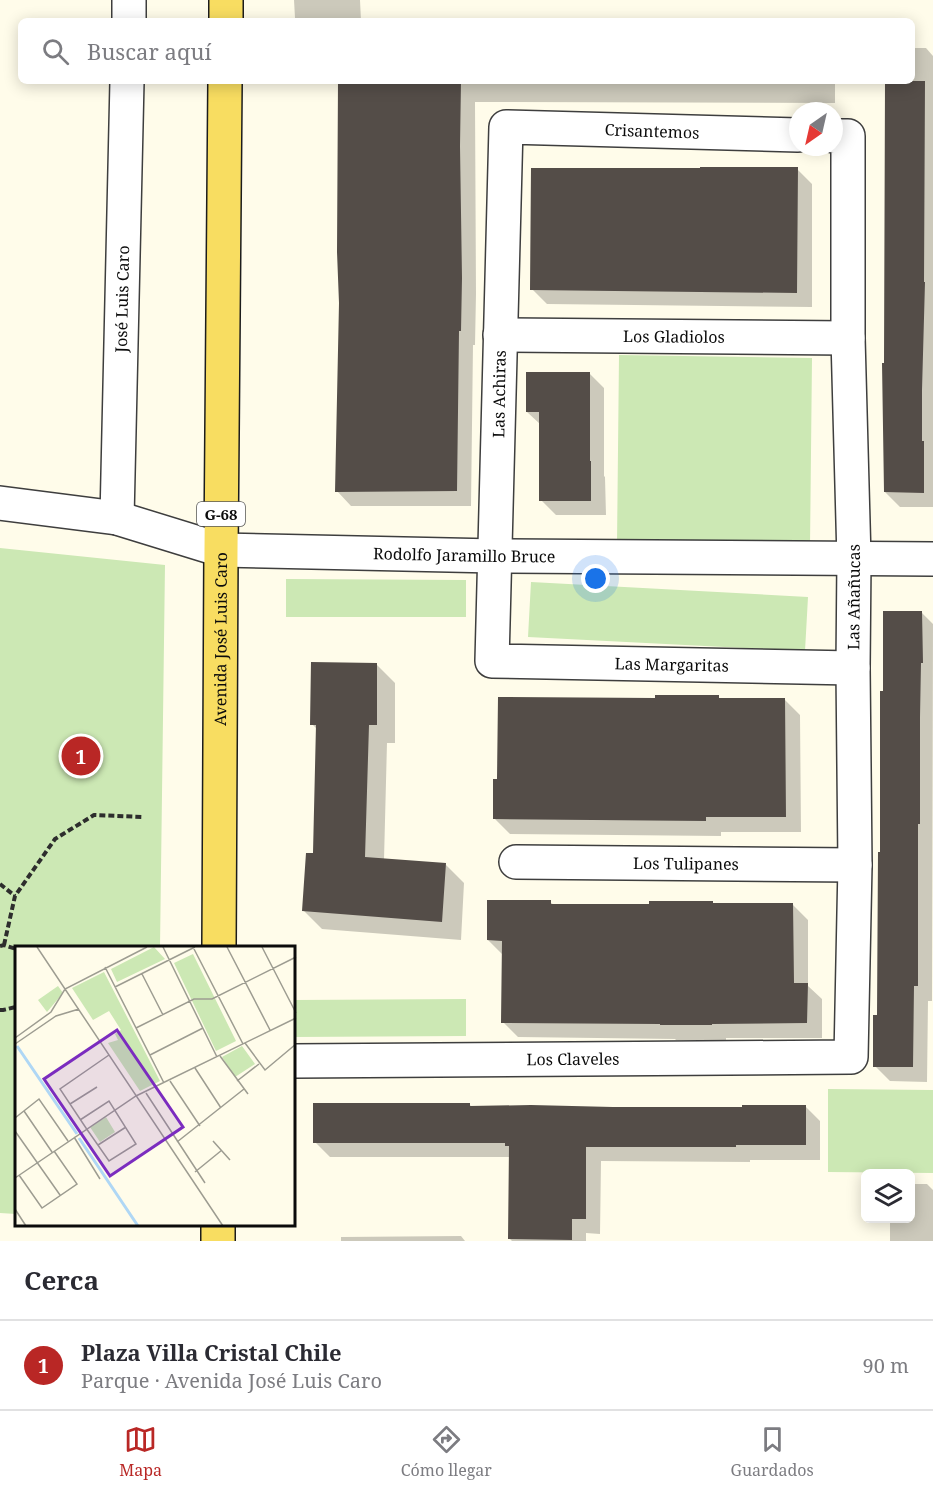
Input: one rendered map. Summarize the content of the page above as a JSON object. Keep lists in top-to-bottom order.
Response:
{
  "streets": {
    "main road": ["G-68", "Avenida José Luis Caro"],
    "street": [
      "Crisantemos",
      "José Luis Caro",
      "Los Gladiolos",
      "Las Achiras",
      "Rodolfo Jaramillo Bruce",
      "Las Añañucas",
      "Las Margaritas",
      "Los Tulipanes",
      "Los Claveles"
    ]
  },
  "crossings": [
    ["Crisantemos", "Las Achiras"],
    ["José Luis Caro", "Rodolfo Jaramillo Bruce"],
    ["Los Gladiolos", "Las Achiras"],
    ["Los Gladiolos", "Las Añañucas"],
    ["Las Achiras", "Rodolfo Jaramillo Bruce"],
    ["Las Achiras", "Las Margaritas"],
    ["Rodolfo Jaramillo Bruce", "Las Añañucas"],
    ["Rodolfo Jaramillo Bruce", "Avenida José Luis Caro"],
    ["Las Añañucas", "Las Margaritas"],
    ["Las Añañucas", "Los Tulipanes"],
    ["Las Añañucas", "Los Claveles"]
  ],
  "north": "bottom left",
  "page": {
    "search": "Buscar aquí",
    "pins": "1",
    "heading": "Cerca",
    "list": [
      {
        "mark": "1",
        "name": "Plaza Villa Cristal Chile",
        "note": "Parque · Avenida José Luis Caro",
        "value": "90 m"
      }
    ],
    "nav": ["Mapa", "Cómo llegar", "Guardados"]
  }
}
